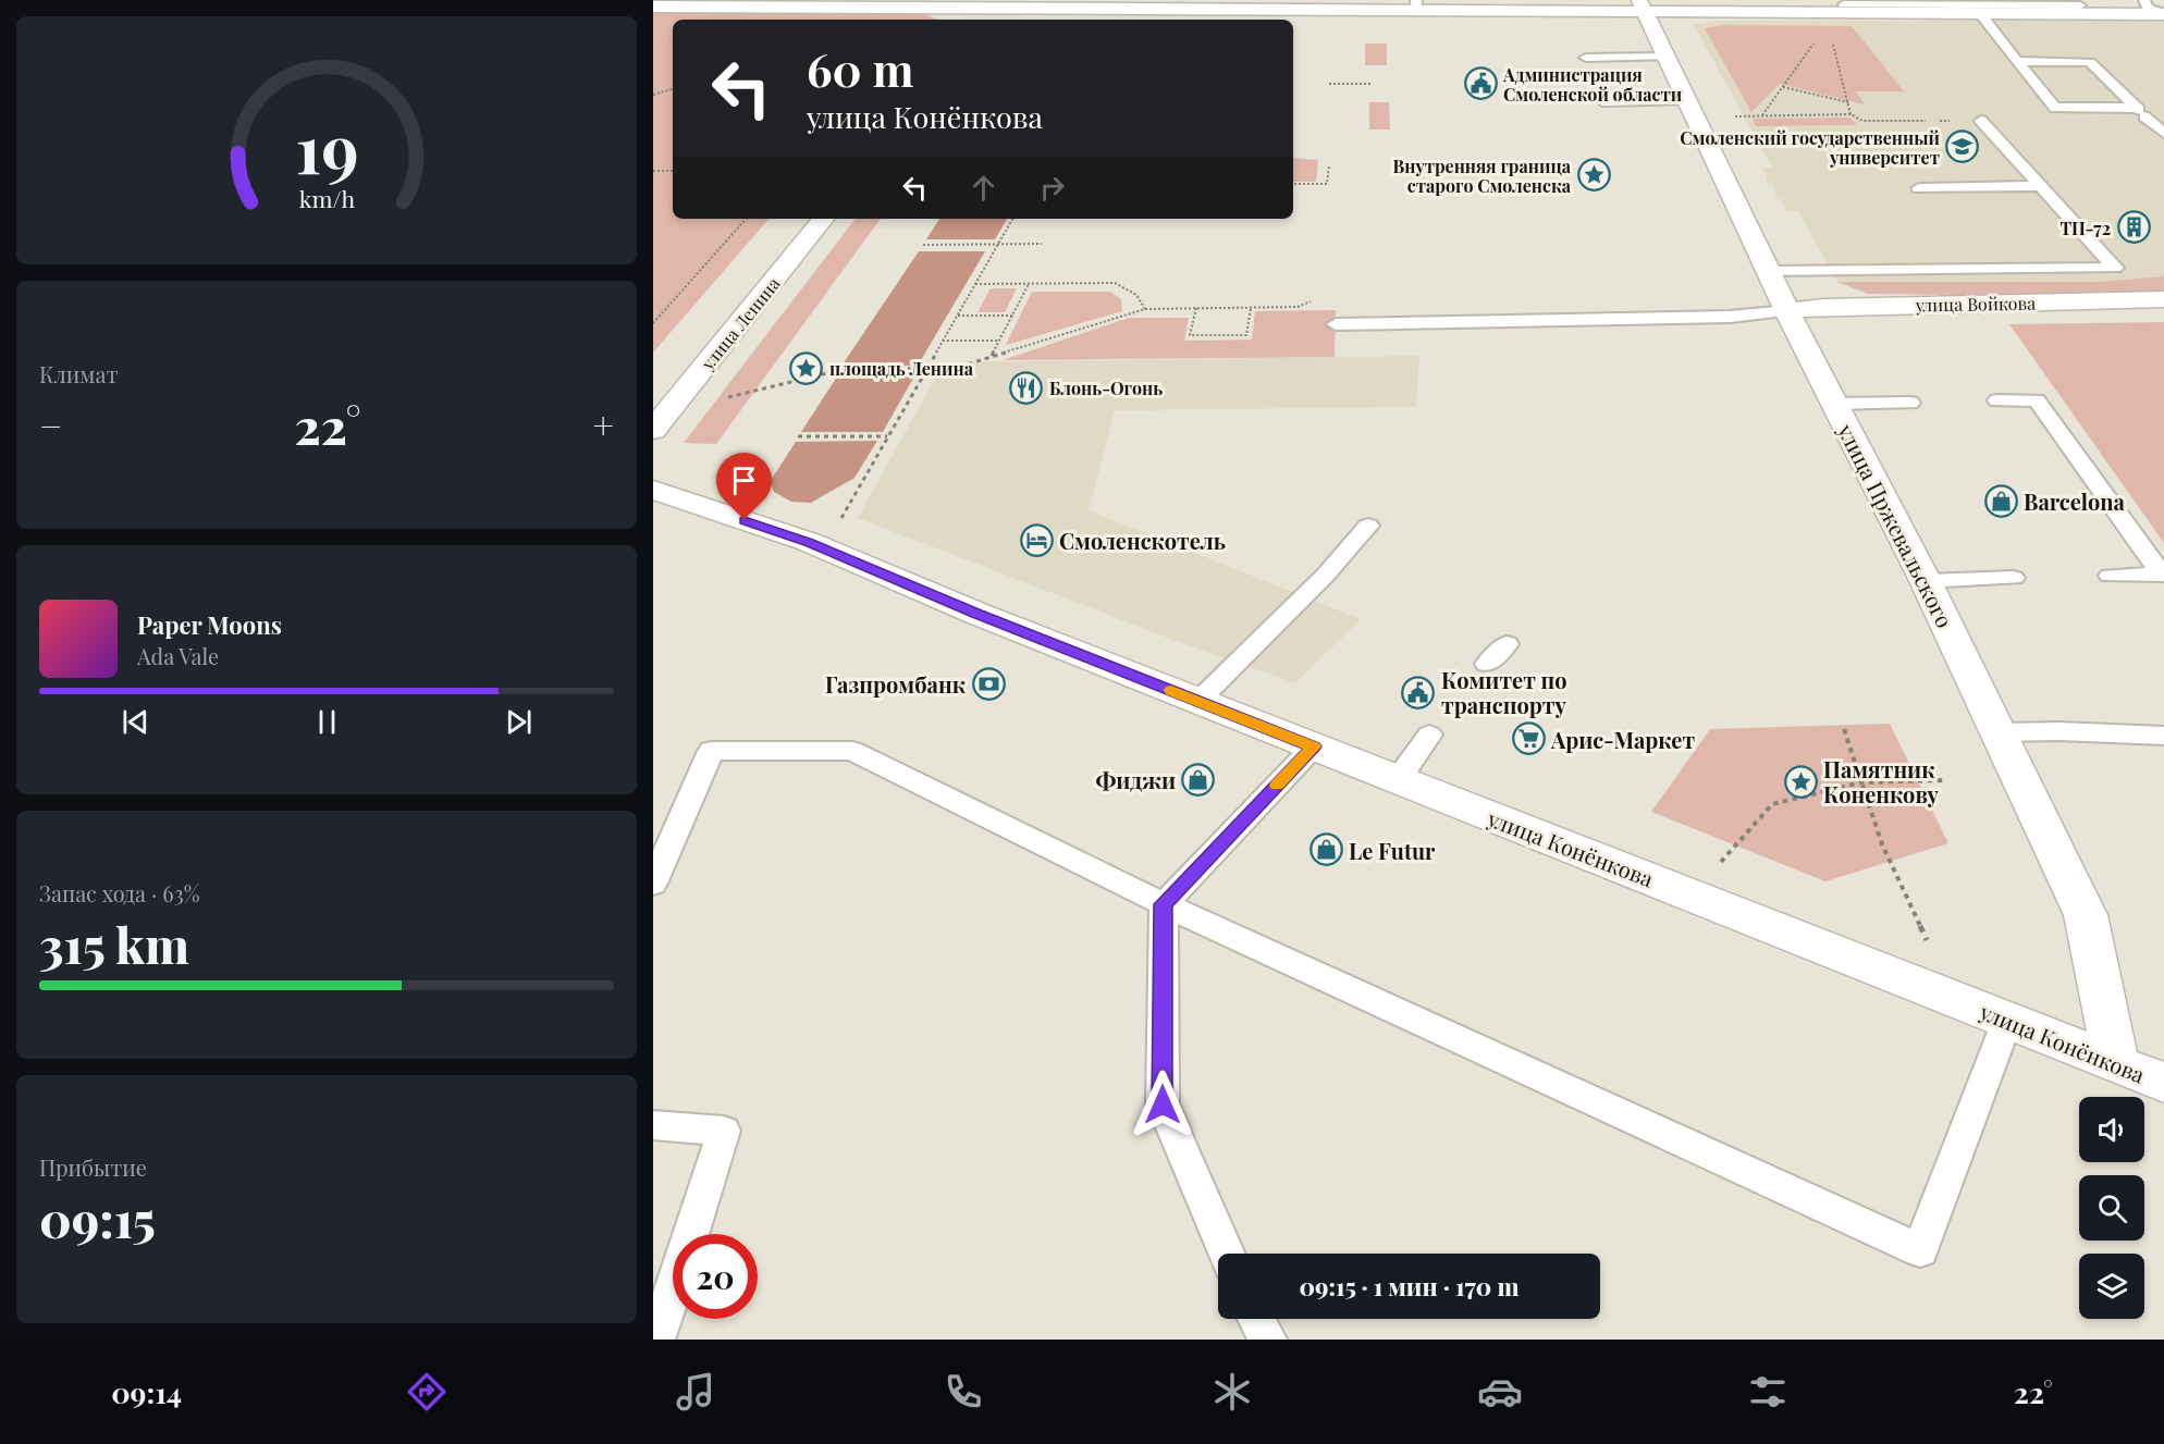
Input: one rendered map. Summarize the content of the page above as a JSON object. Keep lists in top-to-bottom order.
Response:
{
  "streets": {
    "street": [
      "улица Войкова",
      "улица Ленина",
      "улица Пржевальского",
      "улица Конёнкова"
    ]
  },
  "crossings": [
    ["улица Войкова", "улица Пржевальского"],
    ["улица Пржевальского", "улица Конёнкова"]
  ],
  "places": {
    "public building": ["Администрация Смоленской области", "Комитет по транспорту"],
    "school or university": ["Смоленский государственный университет"],
    "place": ["Внутренняя граница старого Смоленска", "площадь Ленина", "Памятник Коненкову"],
    "building": ["ТП-72"],
    "restaurant": ["Блонь-Огонь"],
    "shop": ["Barcelona", "Фиджи", "Le Futur"],
    "hotel": ["Смоленскотель"],
    "bank": ["Газпромбанк"],
    "supermarket": ["Арис-Маркет"]
  },
  "page": {
    "turn": ["60 m", "улица Конёнкова"],
    "tile": [
      "Климат",
      ["Запас хода · 63%", "315 km"],
      ["Прибытие", "09:15"]
    ],
    "heat": ["−", "22°", "+"],
    "song": ["Paper Moons", "Ada Vale"],
    "limit": "20",
    "trip": "09:15 · 1 мин · 170 m",
    "tabs": ["09:14", "22°"],
    "gauge": ["19", "km/h"]
  }
}
